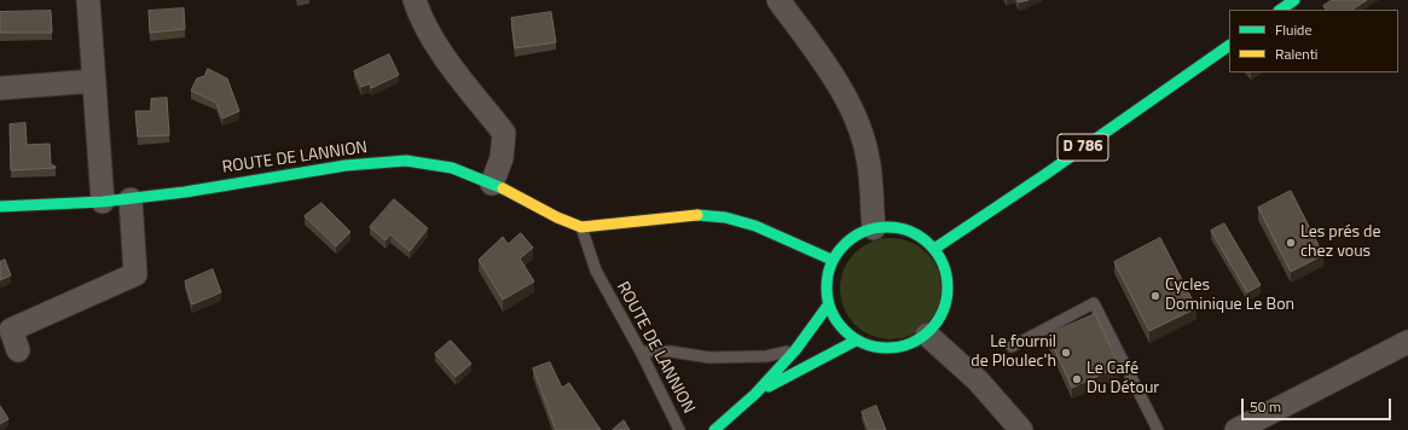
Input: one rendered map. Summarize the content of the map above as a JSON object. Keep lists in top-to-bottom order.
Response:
{
  "streets": {
    "main road": ["D 786", "ROUTE DE LANNION"]
  },
  "crossings": [
    ["D 786", "ROUTE DE LANNION"]
  ],
  "places": [
    "Les prés de chez vous",
    "Cycles Dominique Le Bon",
    "Le fournil de Ploulec'h",
    "Le Café Du Détour"
  ],
  "legend": ["Fluide", "Ralenti"],
  "scale_bar": "50 m"
}
